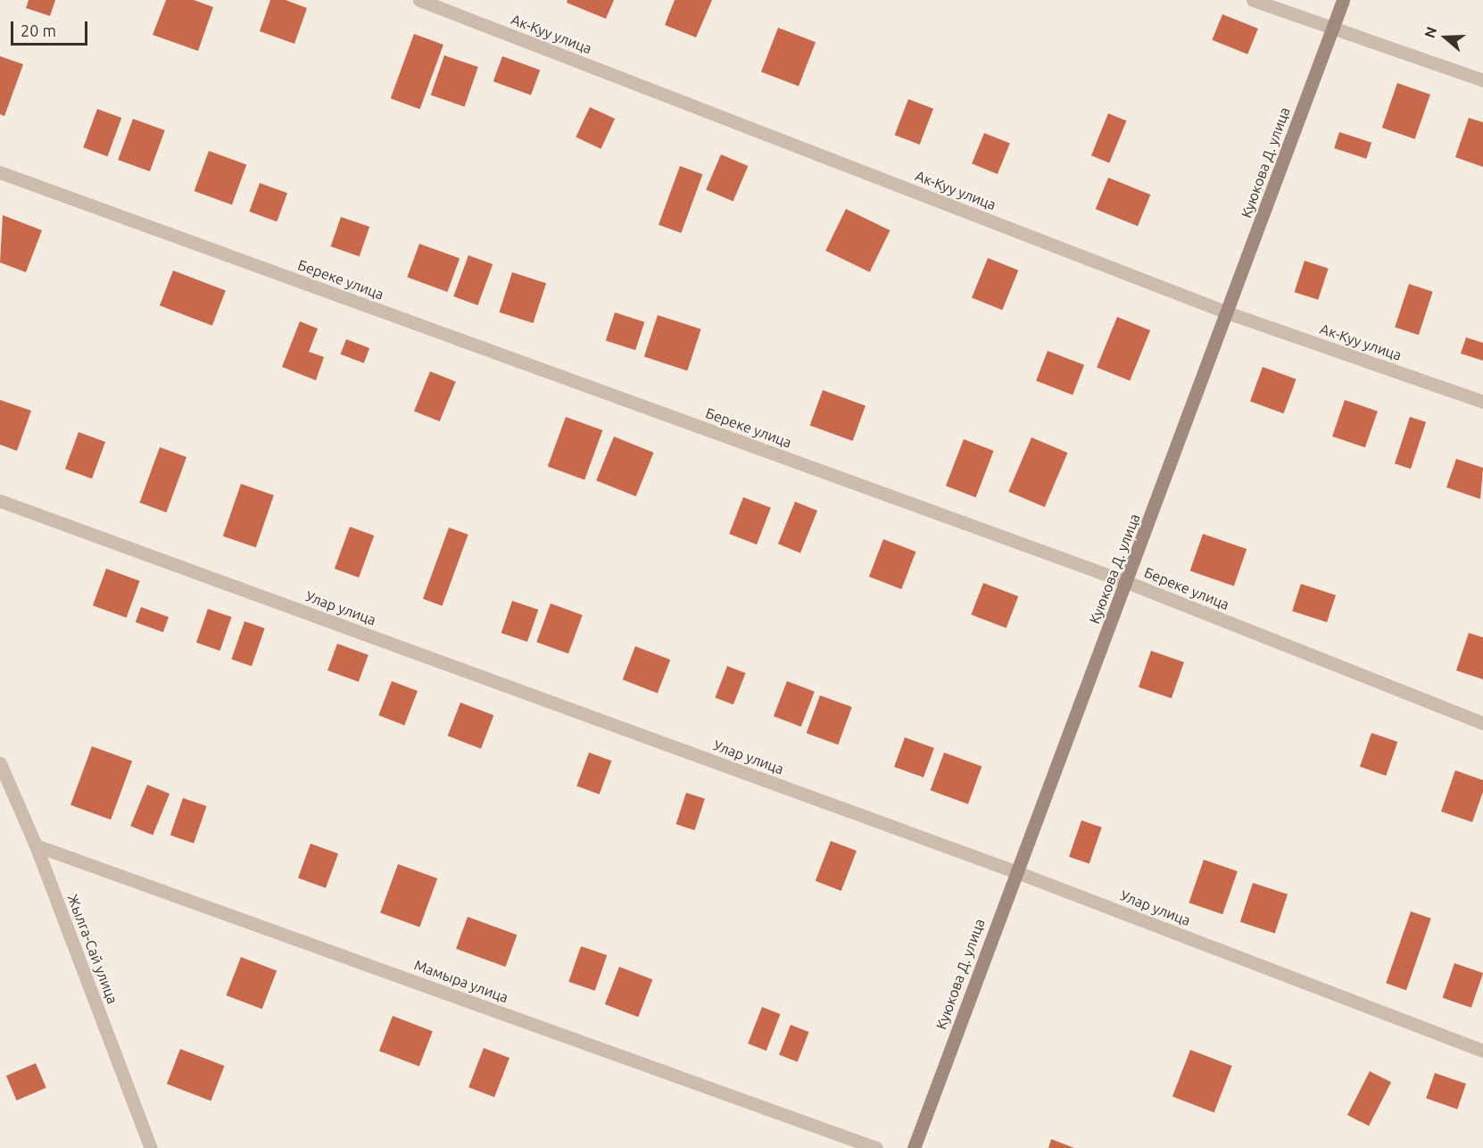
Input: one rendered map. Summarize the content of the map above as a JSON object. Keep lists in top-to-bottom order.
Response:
{
  "streets": {
    "street": [
      "Ак-Куу улица",
      "Куюкова Д. улица",
      "Береке улица",
      "Улар улица",
      "Жылга-Сай улица",
      "Мамыра улица"
    ]
  },
  "crossings": [
    ["Ак-Куу улица", "Куюкова Д. улица"],
    ["Куюкова Д. улица", "Береке улица"],
    ["Куюкова Д. улица", "Улар улица"],
    ["Жылга-Сай улица", "Мамыра улица"]
  ],
  "scale_bar": "20 m",
  "north": "left"
}
